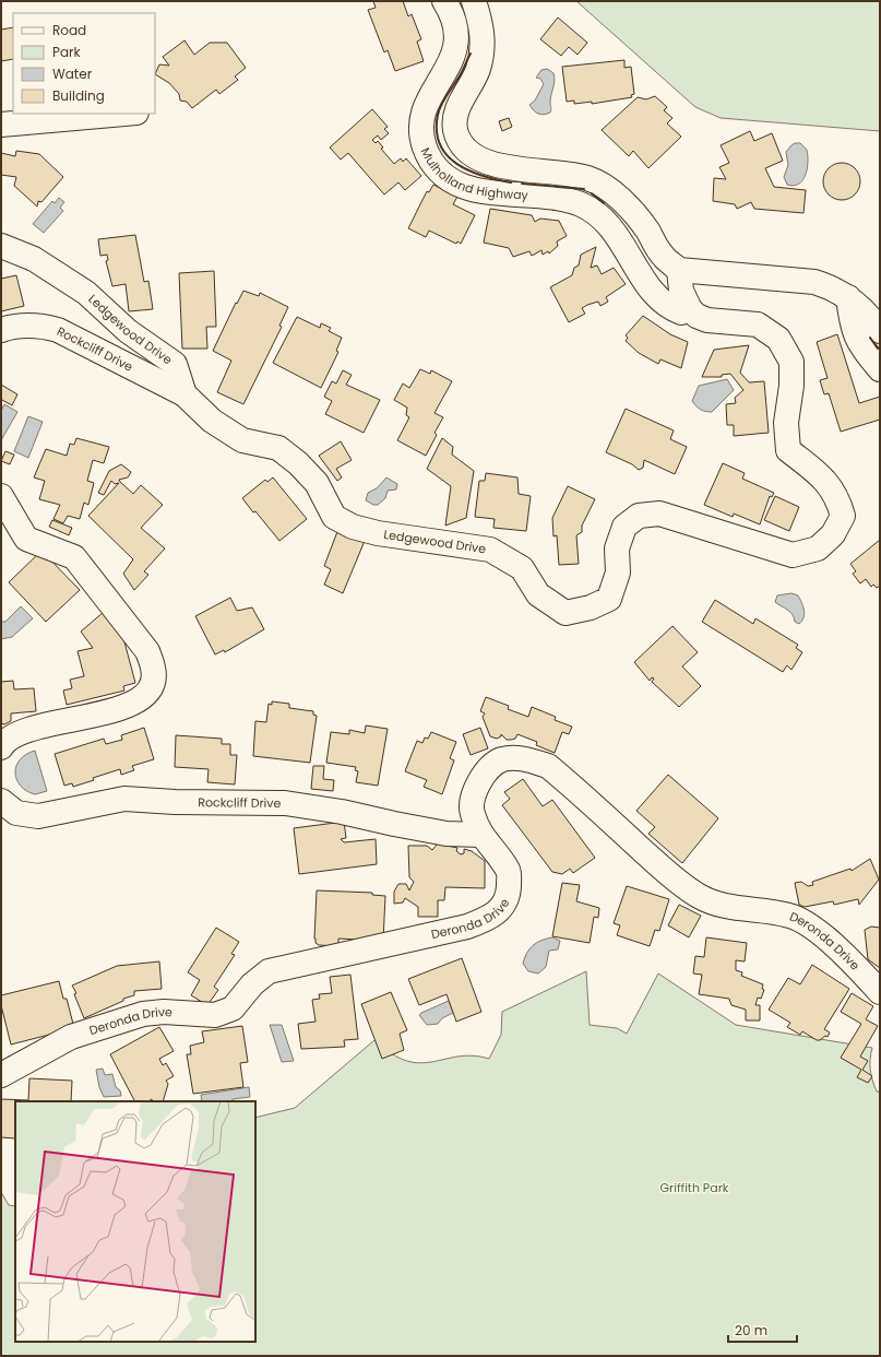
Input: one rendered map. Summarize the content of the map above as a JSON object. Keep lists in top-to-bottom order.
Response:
{
  "streets": {
    "street": [
      "Mulholland Highway",
      "Ledgewood Drive",
      "Rockcliff Drive",
      "Deronda Drive"
    ]
  },
  "crossings": [
    ["Mulholland Highway", "Ledgewood Drive"],
    ["Ledgewood Drive", "Rockcliff Drive"],
    ["Rockcliff Drive", "Deronda Drive"]
  ],
  "parks": ["Griffith Park"],
  "legend": [
    "Road",
    "Park",
    "Water",
    "Building"
  ],
  "scale_bar": "20 m"
}
